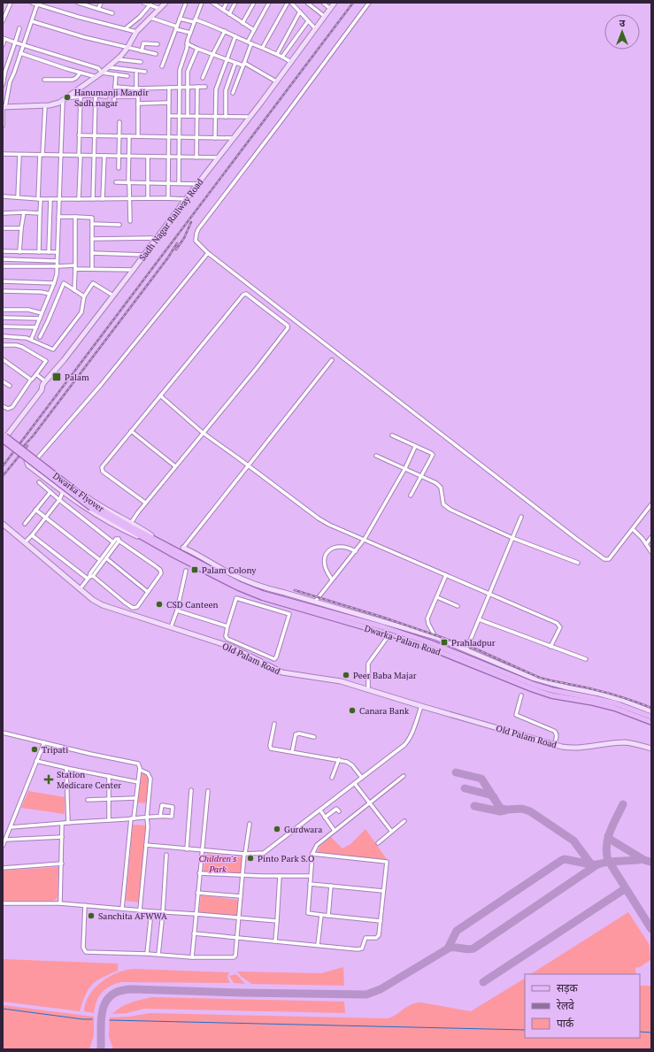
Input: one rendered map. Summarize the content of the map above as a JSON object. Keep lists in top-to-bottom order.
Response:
{
  "streets": {
    "main road": ["Dwarka Flyover", "Dwarka-Palam Road"],
    "street": ["Sadh Nagar Railway Road", "Old Palam Road"]
  },
  "crossings": [
    ["Sadh Nagar Railway Road", "Dwarka Flyover"],
    ["Dwarka Flyover", "Dwarka-Palam Road"]
  ],
  "parks": ["Children's Park"],
  "places": {
    "other": [
      "Hanumanji Mandir Sadh nagar",
      "CSD Canteen",
      "Peer Baba Majar",
      "Canara Bank",
      "Tripati",
      "Gurdwara",
      "Pinto Park S.O",
      "Sanchita AFWWA"
    ],
    "transit": ["Palam", "Palam Colony", "Prahladpur"],
    "health": ["Station Medicare Center"]
  },
  "legend": ["सड़क", "रेलवे", "पार्क"],
  "north": "top"
}
